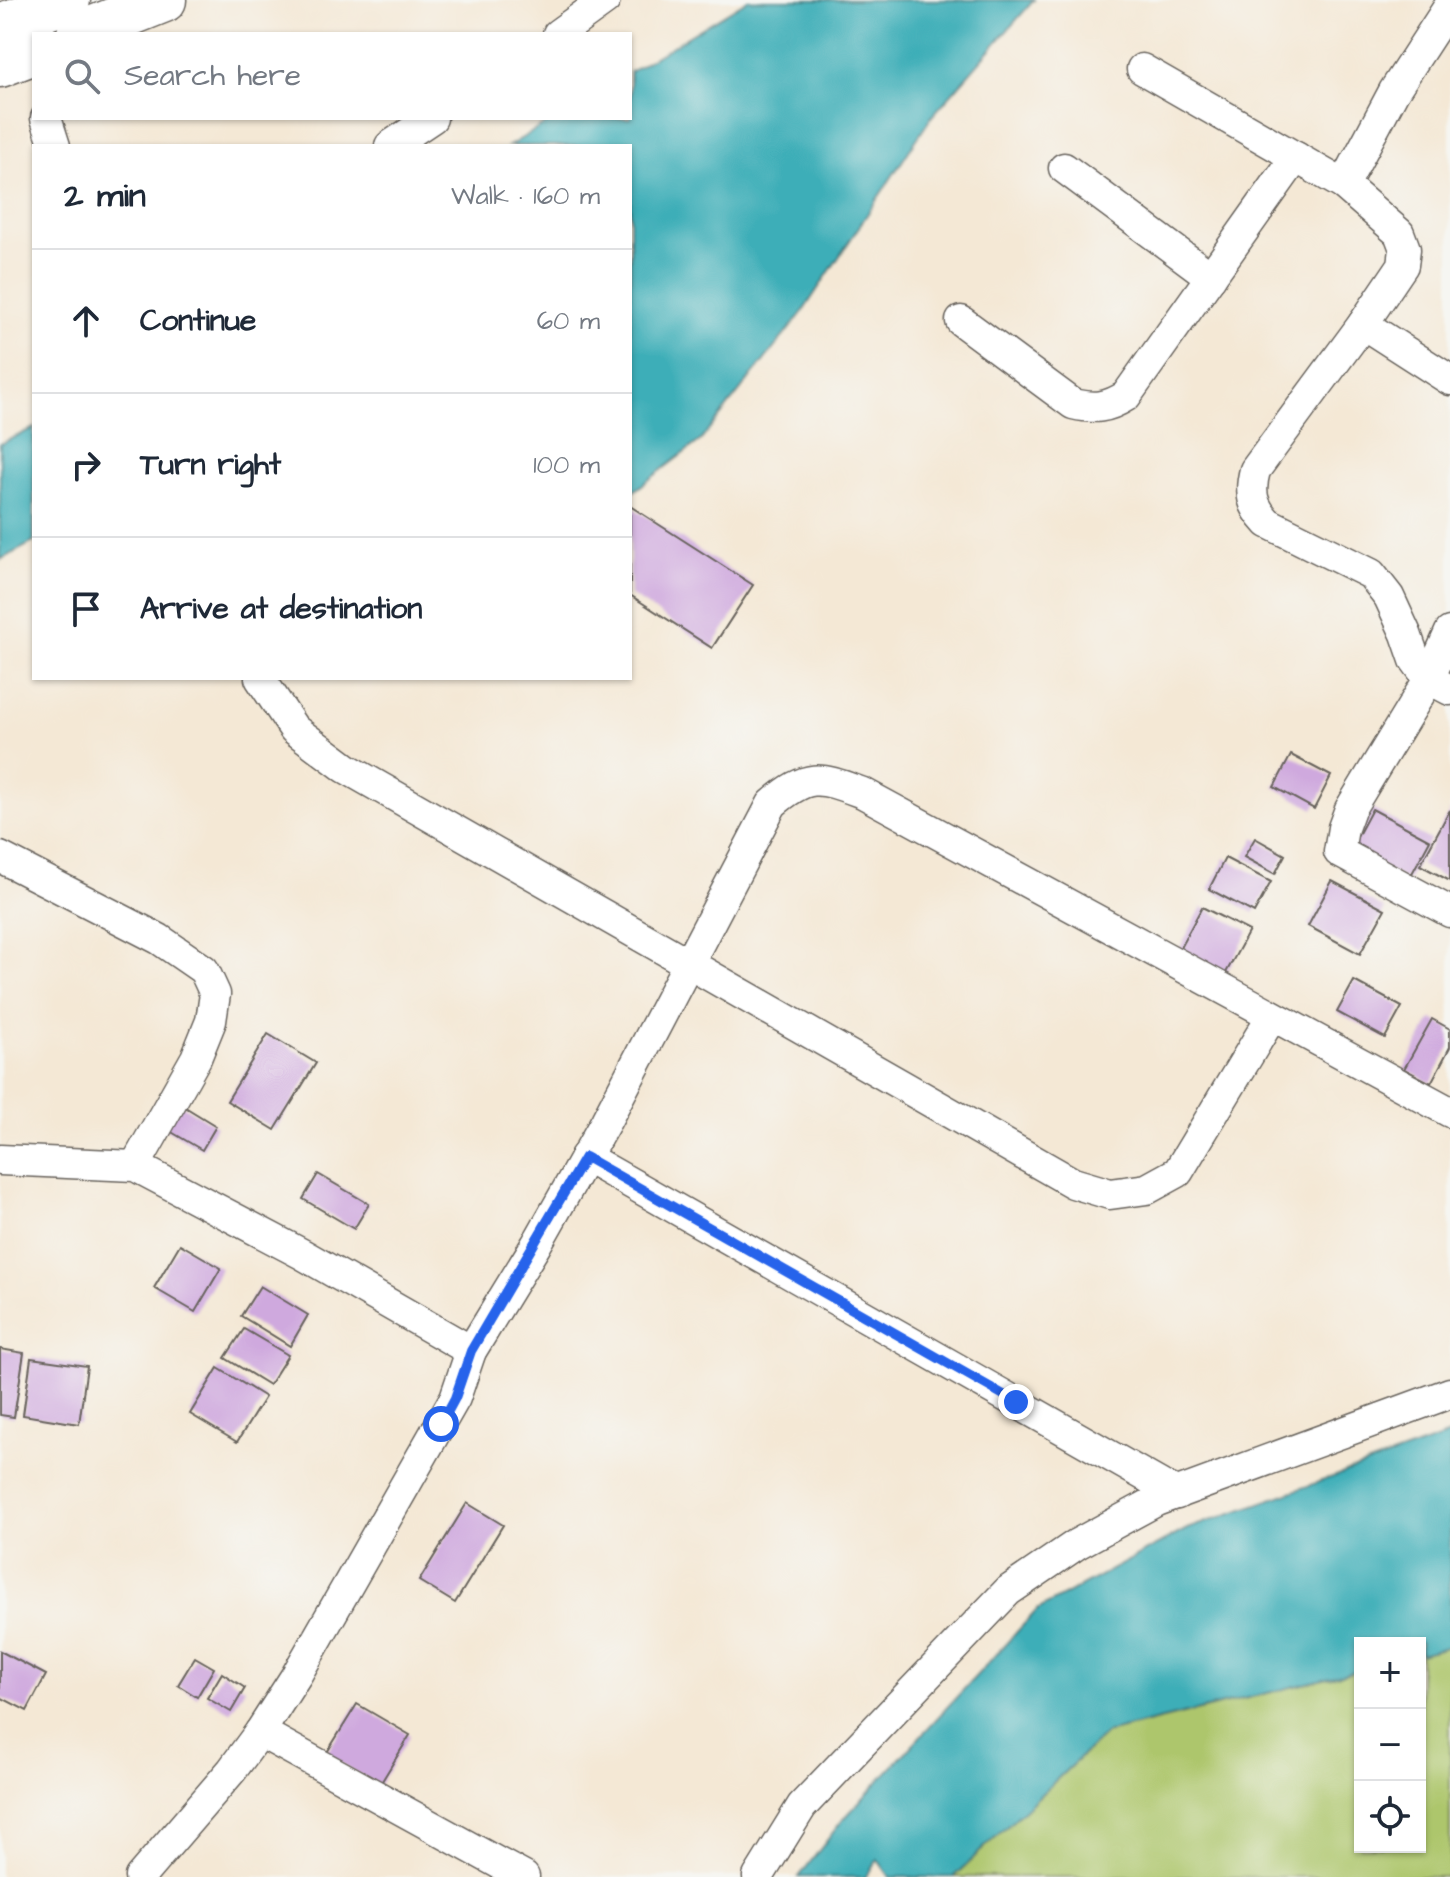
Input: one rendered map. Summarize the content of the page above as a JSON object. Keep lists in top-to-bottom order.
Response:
{
  "page": {
    "search": "Search here",
    "heading": ["2 min", "Walk · 160 m"],
    "list": [
      ["Continue", "60 m"],
      ["Turn right", "100 m"],
      "Arrive at destination"
    ],
    "map_buttons": ["+", "−"]
  }
}
